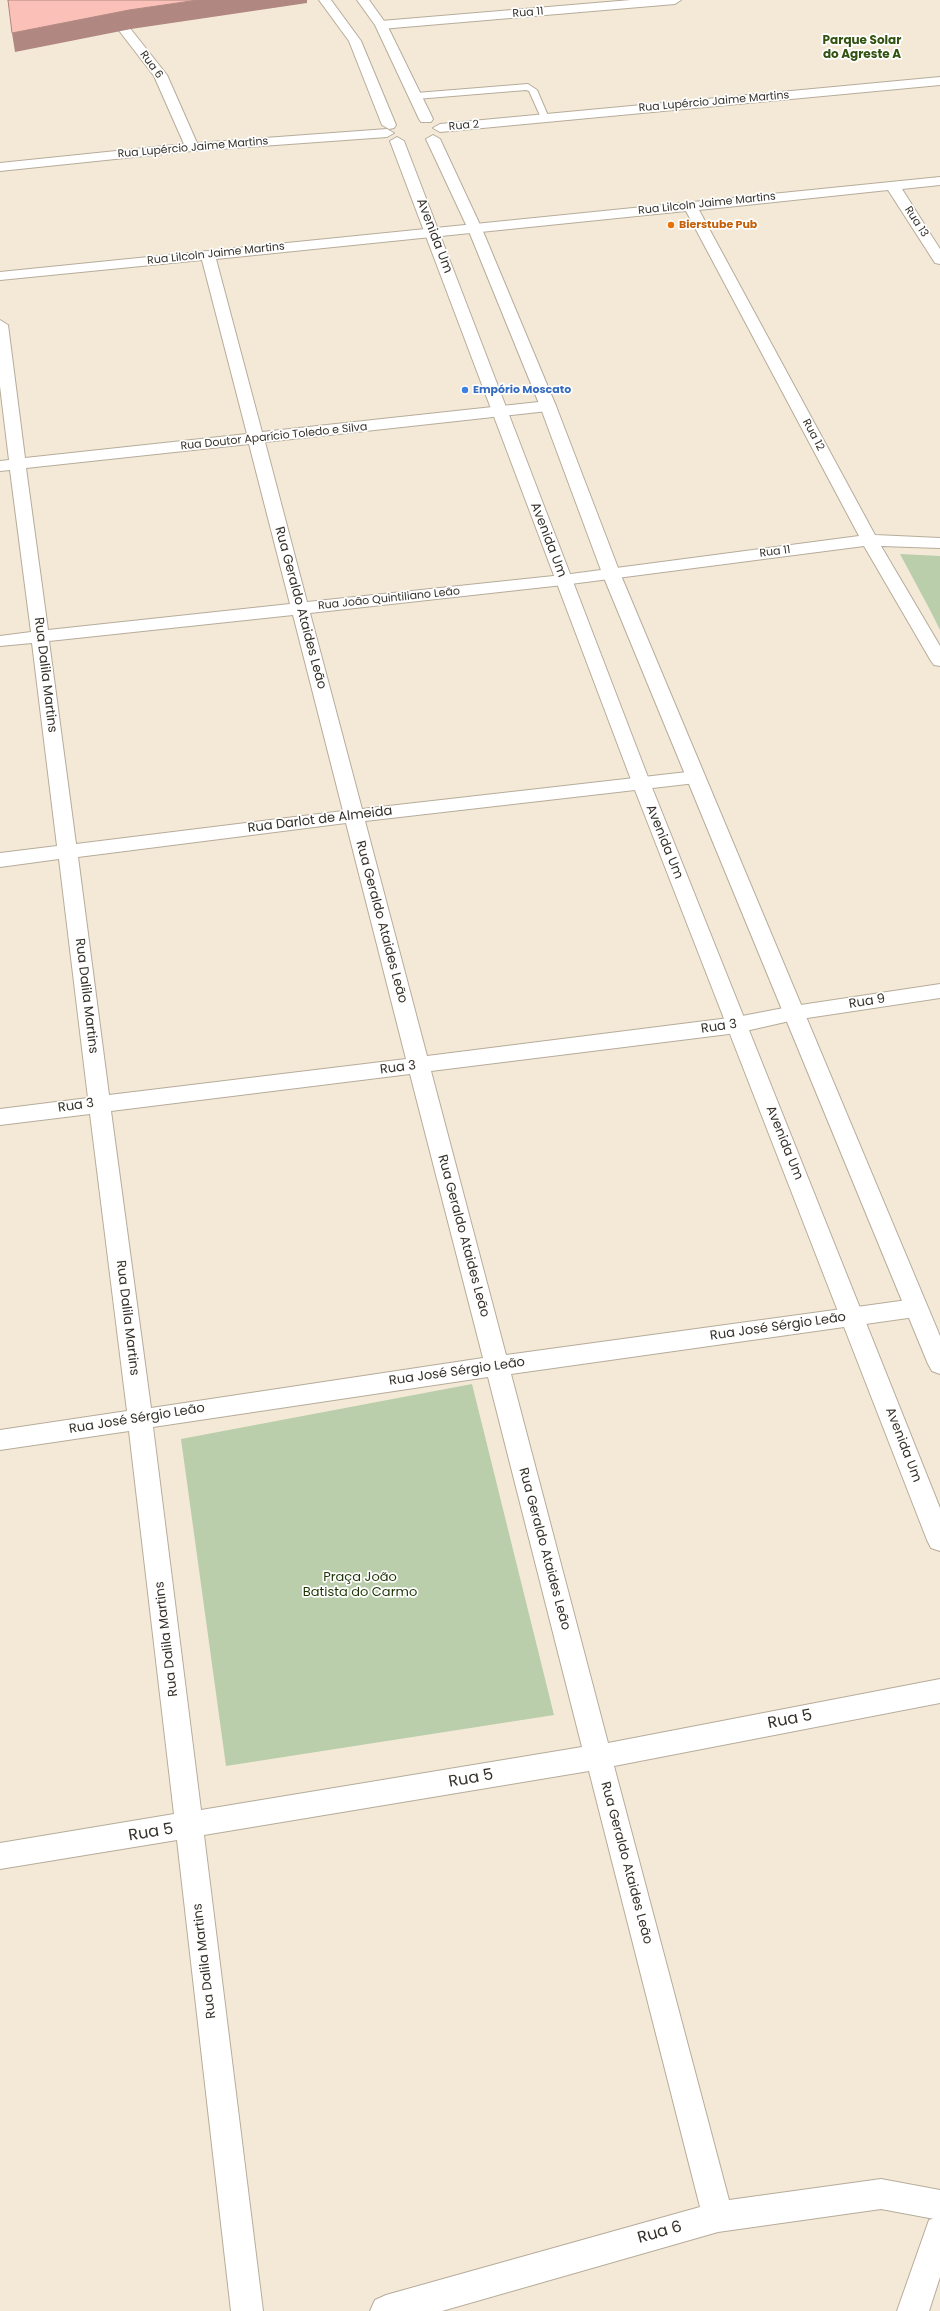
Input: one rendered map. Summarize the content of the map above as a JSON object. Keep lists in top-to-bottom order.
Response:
{
  "streets": {
    "street": [
      "Rua 11",
      "Rua 6",
      "Rua Lupércio Jaime Martins",
      "Rua 2",
      "Rua Lilcoln Jaime Martins",
      "Rua 13",
      "Avenida Um",
      "Rua 12",
      "Rua Doutor Aparício Toledo e Silva",
      "Rua João Quintiliano Leão",
      "Rua Geraldo Ataides Leão",
      "Rua Dalila Martins",
      "Rua Darlot de Almeida",
      "Rua 9",
      "Rua 3",
      "Rua José Sérgio Leão",
      "Rua 5"
    ]
  },
  "crossings": [
    ["Rua 11", "Avenida Um"],
    ["Rua 11", "Rua 12"],
    ["Rua 11", "Rua João Quintiliano Leão"],
    ["Rua 6", "Rua Lupércio Jaime Martins"],
    ["Rua 6", "Rua Geraldo Ataides Leão"],
    ["Rua Lupércio Jaime Martins", "Rua 2"],
    ["Rua Lupércio Jaime Martins", "Avenida Um"],
    ["Rua 2", "Avenida Um"],
    ["Rua Lilcoln Jaime Martins", "Rua 13"],
    ["Rua Lilcoln Jaime Martins", "Avenida Um"],
    ["Rua Lilcoln Jaime Martins", "Rua 12"],
    ["Rua Lilcoln Jaime Martins", "Rua Geraldo Ataides Leão"],
    ["Avenida Um", "Rua Doutor Aparício Toledo e Silva"],
    ["Avenida Um", "Rua João Quintiliano Leão"],
    ["Avenida Um", "Rua Darlot de Almeida"],
    ["Avenida Um", "Rua 9"],
    ["Avenida Um", "Rua 3"],
    ["Avenida Um", "Rua José Sérgio Leão"],
    ["Rua Doutor Aparício Toledo e Silva", "Rua Geraldo Ataides Leão"],
    ["Rua Doutor Aparício Toledo e Silva", "Rua Dalila Martins"],
    ["Rua João Quintiliano Leão", "Rua Geraldo Ataides Leão"],
    ["Rua João Quintiliano Leão", "Rua Dalila Martins"],
    ["Rua Geraldo Ataides Leão", "Rua Darlot de Almeida"],
    ["Rua Geraldo Ataides Leão", "Rua 3"],
    ["Rua Geraldo Ataides Leão", "Rua José Sérgio Leão"],
    ["Rua Geraldo Ataides Leão", "Rua 5"],
    ["Rua Dalila Martins", "Rua Darlot de Almeida"],
    ["Rua Dalila Martins", "Rua 3"],
    ["Rua Dalila Martins", "Rua José Sérgio Leão"],
    ["Rua Dalila Martins", "Rua 5"],
    ["Rua 9", "Rua 3"]
  ],
  "districts": ["Parque Solar do Agreste A"],
  "parks": ["Praça João Batista do Carmo"],
  "places": ["Bierstube Pub", "Empório Moscato"]
}
